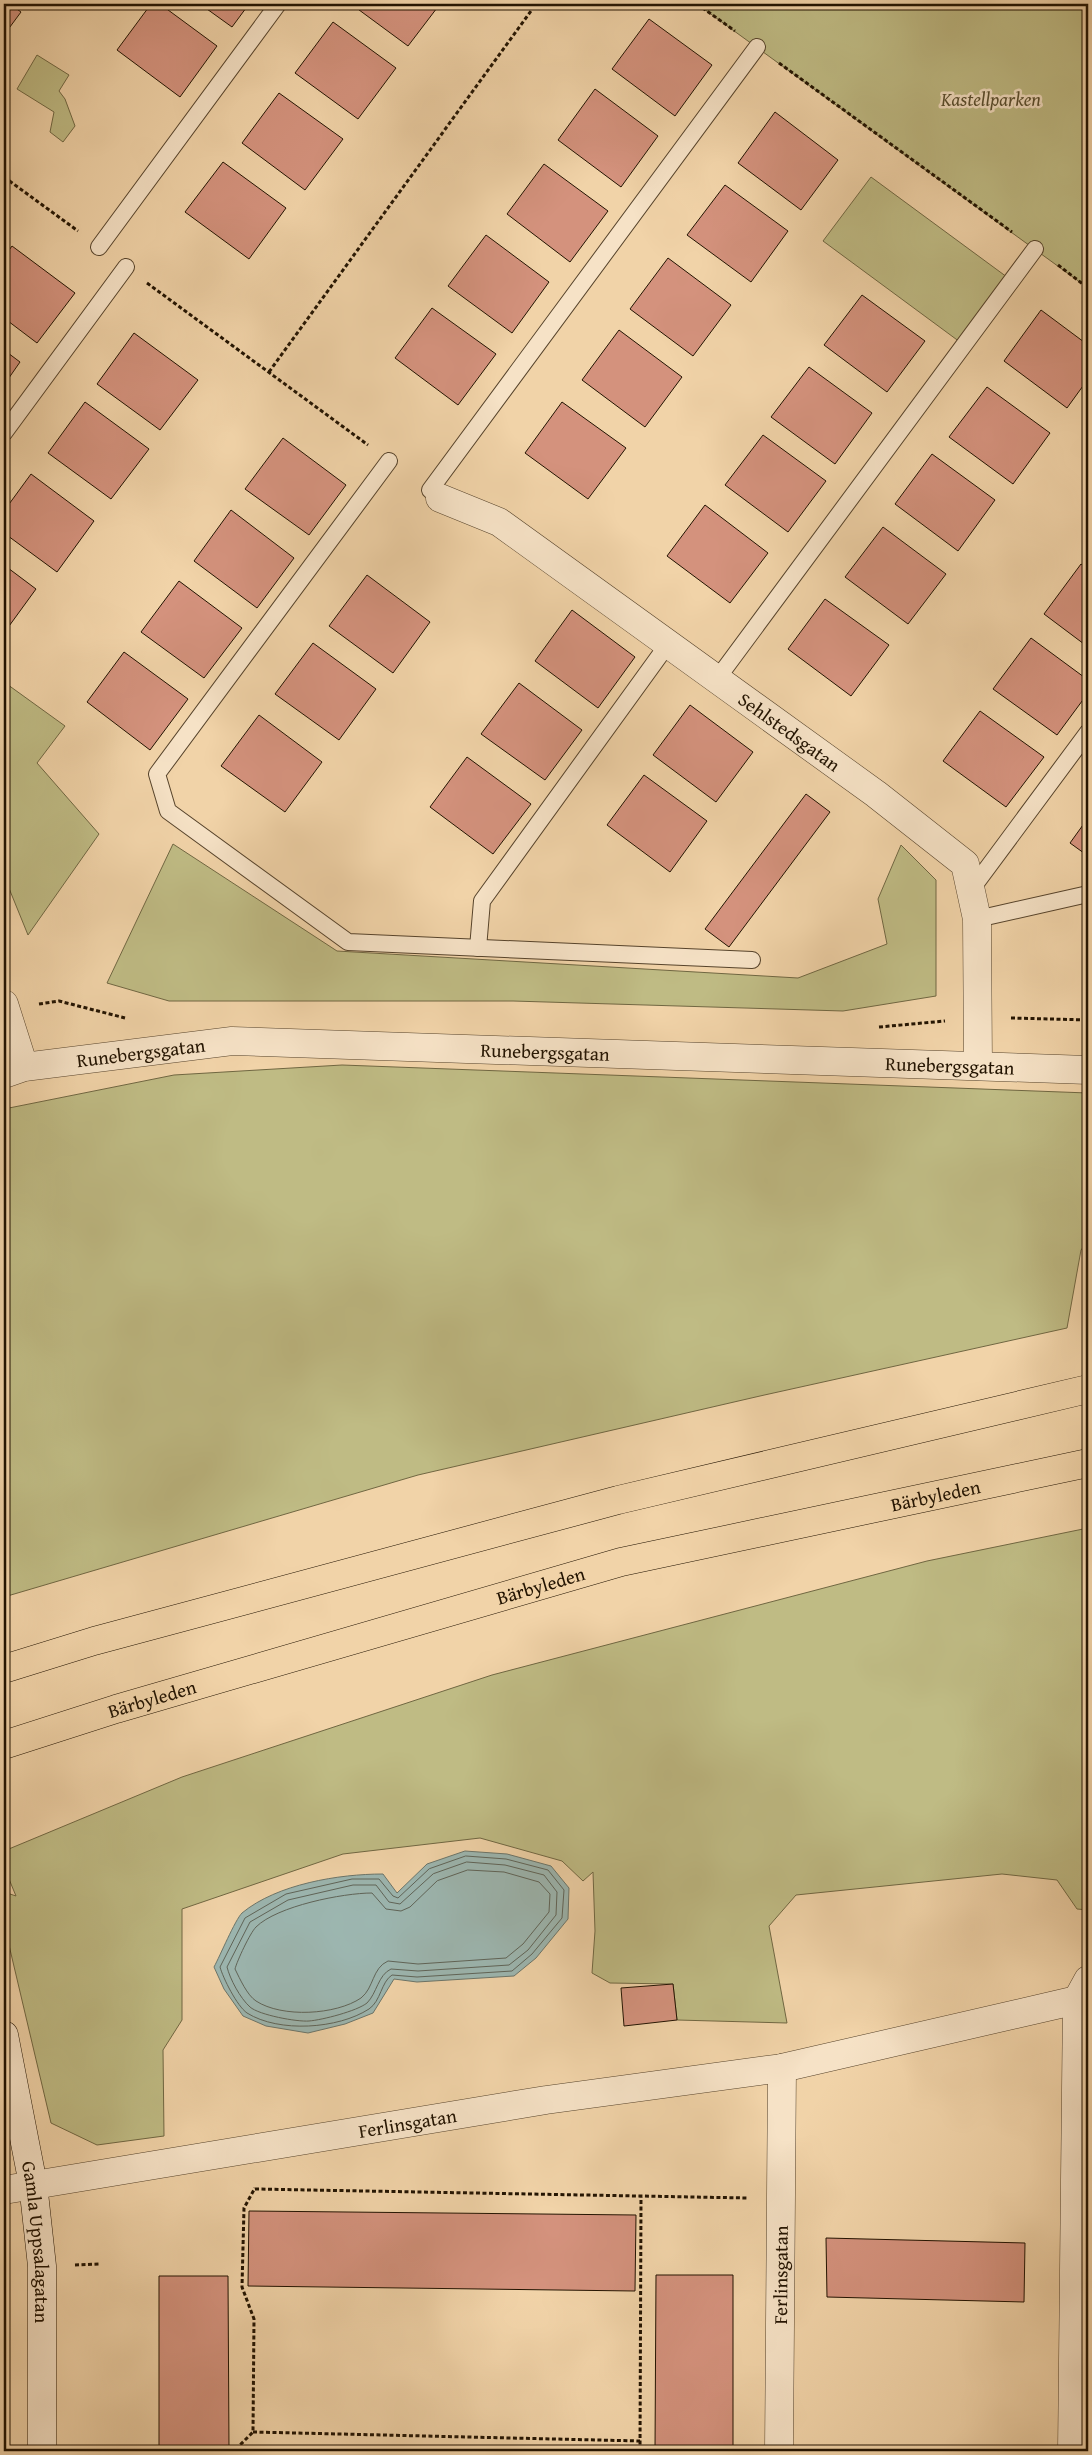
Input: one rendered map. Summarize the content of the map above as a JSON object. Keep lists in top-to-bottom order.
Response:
{
  "streets": {
    "main road": ["Bärbyleden"],
    "street": [
      "Sehlstedsgatan",
      "Runebergsgatan",
      "Ferlinsgatan",
      "Gamla Uppsalagatan"
    ]
  },
  "crossings": [
    ["Sehlstedsgatan", "Runebergsgatan"],
    ["Ferlinsgatan", "Gamla Uppsalagatan"]
  ],
  "parks": ["Kastellparken"]
}
